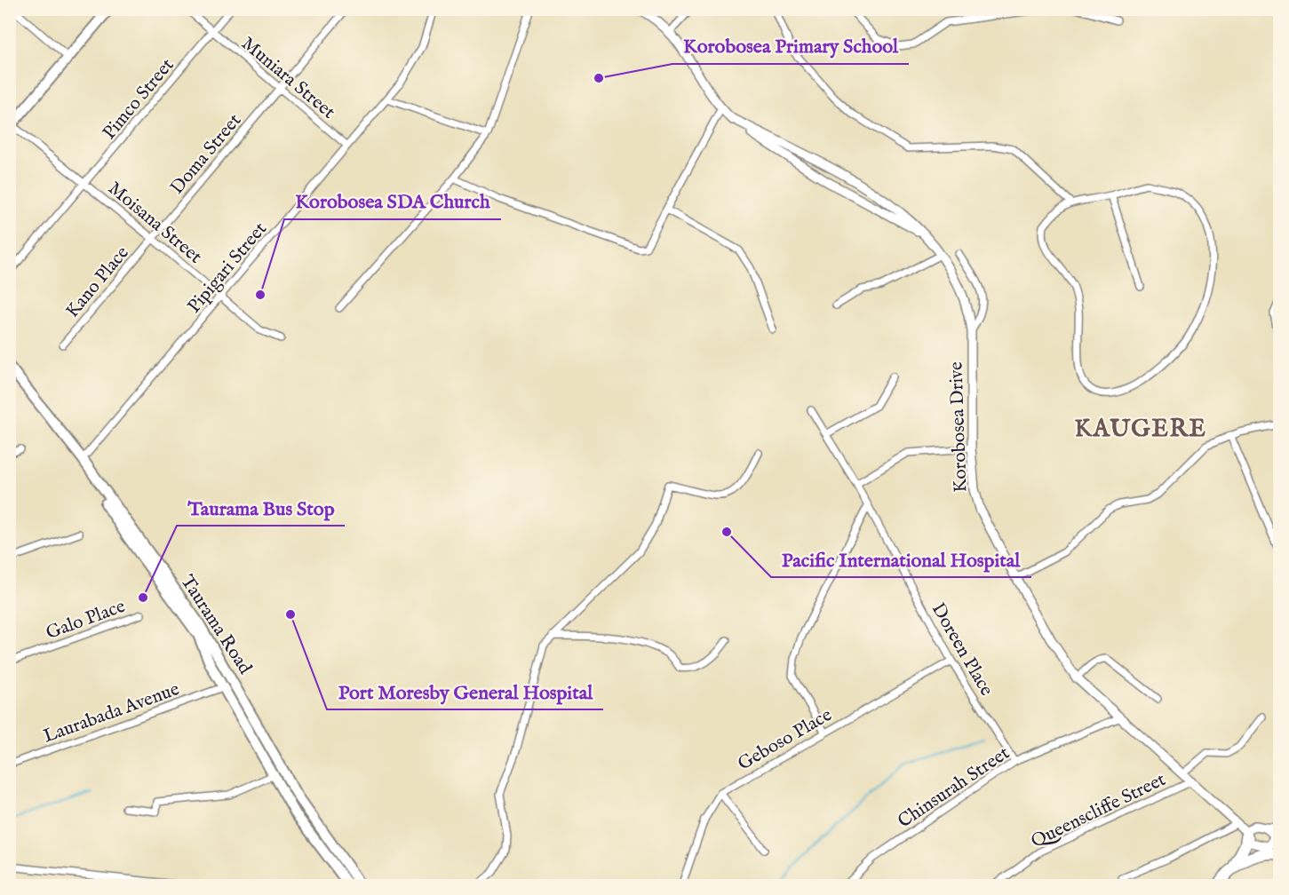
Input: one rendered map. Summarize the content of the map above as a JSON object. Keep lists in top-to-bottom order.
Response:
{
  "streets": {
    "main road": ["Korobosea Drive", "Taurama Road"],
    "street": [
      "Muniara Street",
      "Pimco Street",
      "Doma Street",
      "Moisana Street",
      "Pipigari Street",
      "Kano Place",
      "Galo Place",
      "Doreen Place",
      "Laurabada Avenue",
      "Geboso Place",
      "Chinsurah Street",
      "Queenscliffe Street"
    ]
  },
  "crossings": [
    ["Muniara Street", "Pimco Street"],
    ["Muniara Street", "Doma Street"],
    ["Muniara Street", "Pipigari Street"],
    ["Pimco Street", "Moisana Street"],
    ["Doma Street", "Moisana Street"],
    ["Doma Street", "Kano Place"],
    ["Moisana Street", "Pipigari Street"],
    ["Moisana Street", "Kano Place"],
    ["Pipigari Street", "Taurama Road"],
    ["Korobosea Drive", "Chinsurah Street"],
    ["Korobosea Drive", "Queenscliffe Street"],
    ["Taurama Road", "Laurabada Avenue"],
    ["Doreen Place", "Geboso Place"],
    ["Doreen Place", "Chinsurah Street"]
  ],
  "districts": ["KAUGERE"],
  "places": [
    "Korobosea Primary School",
    "Korobosea SDA Church",
    "Pacific International Hospital",
    "Taurama Bus Stop",
    "Port Moresby General Hospital"
  ]
}
